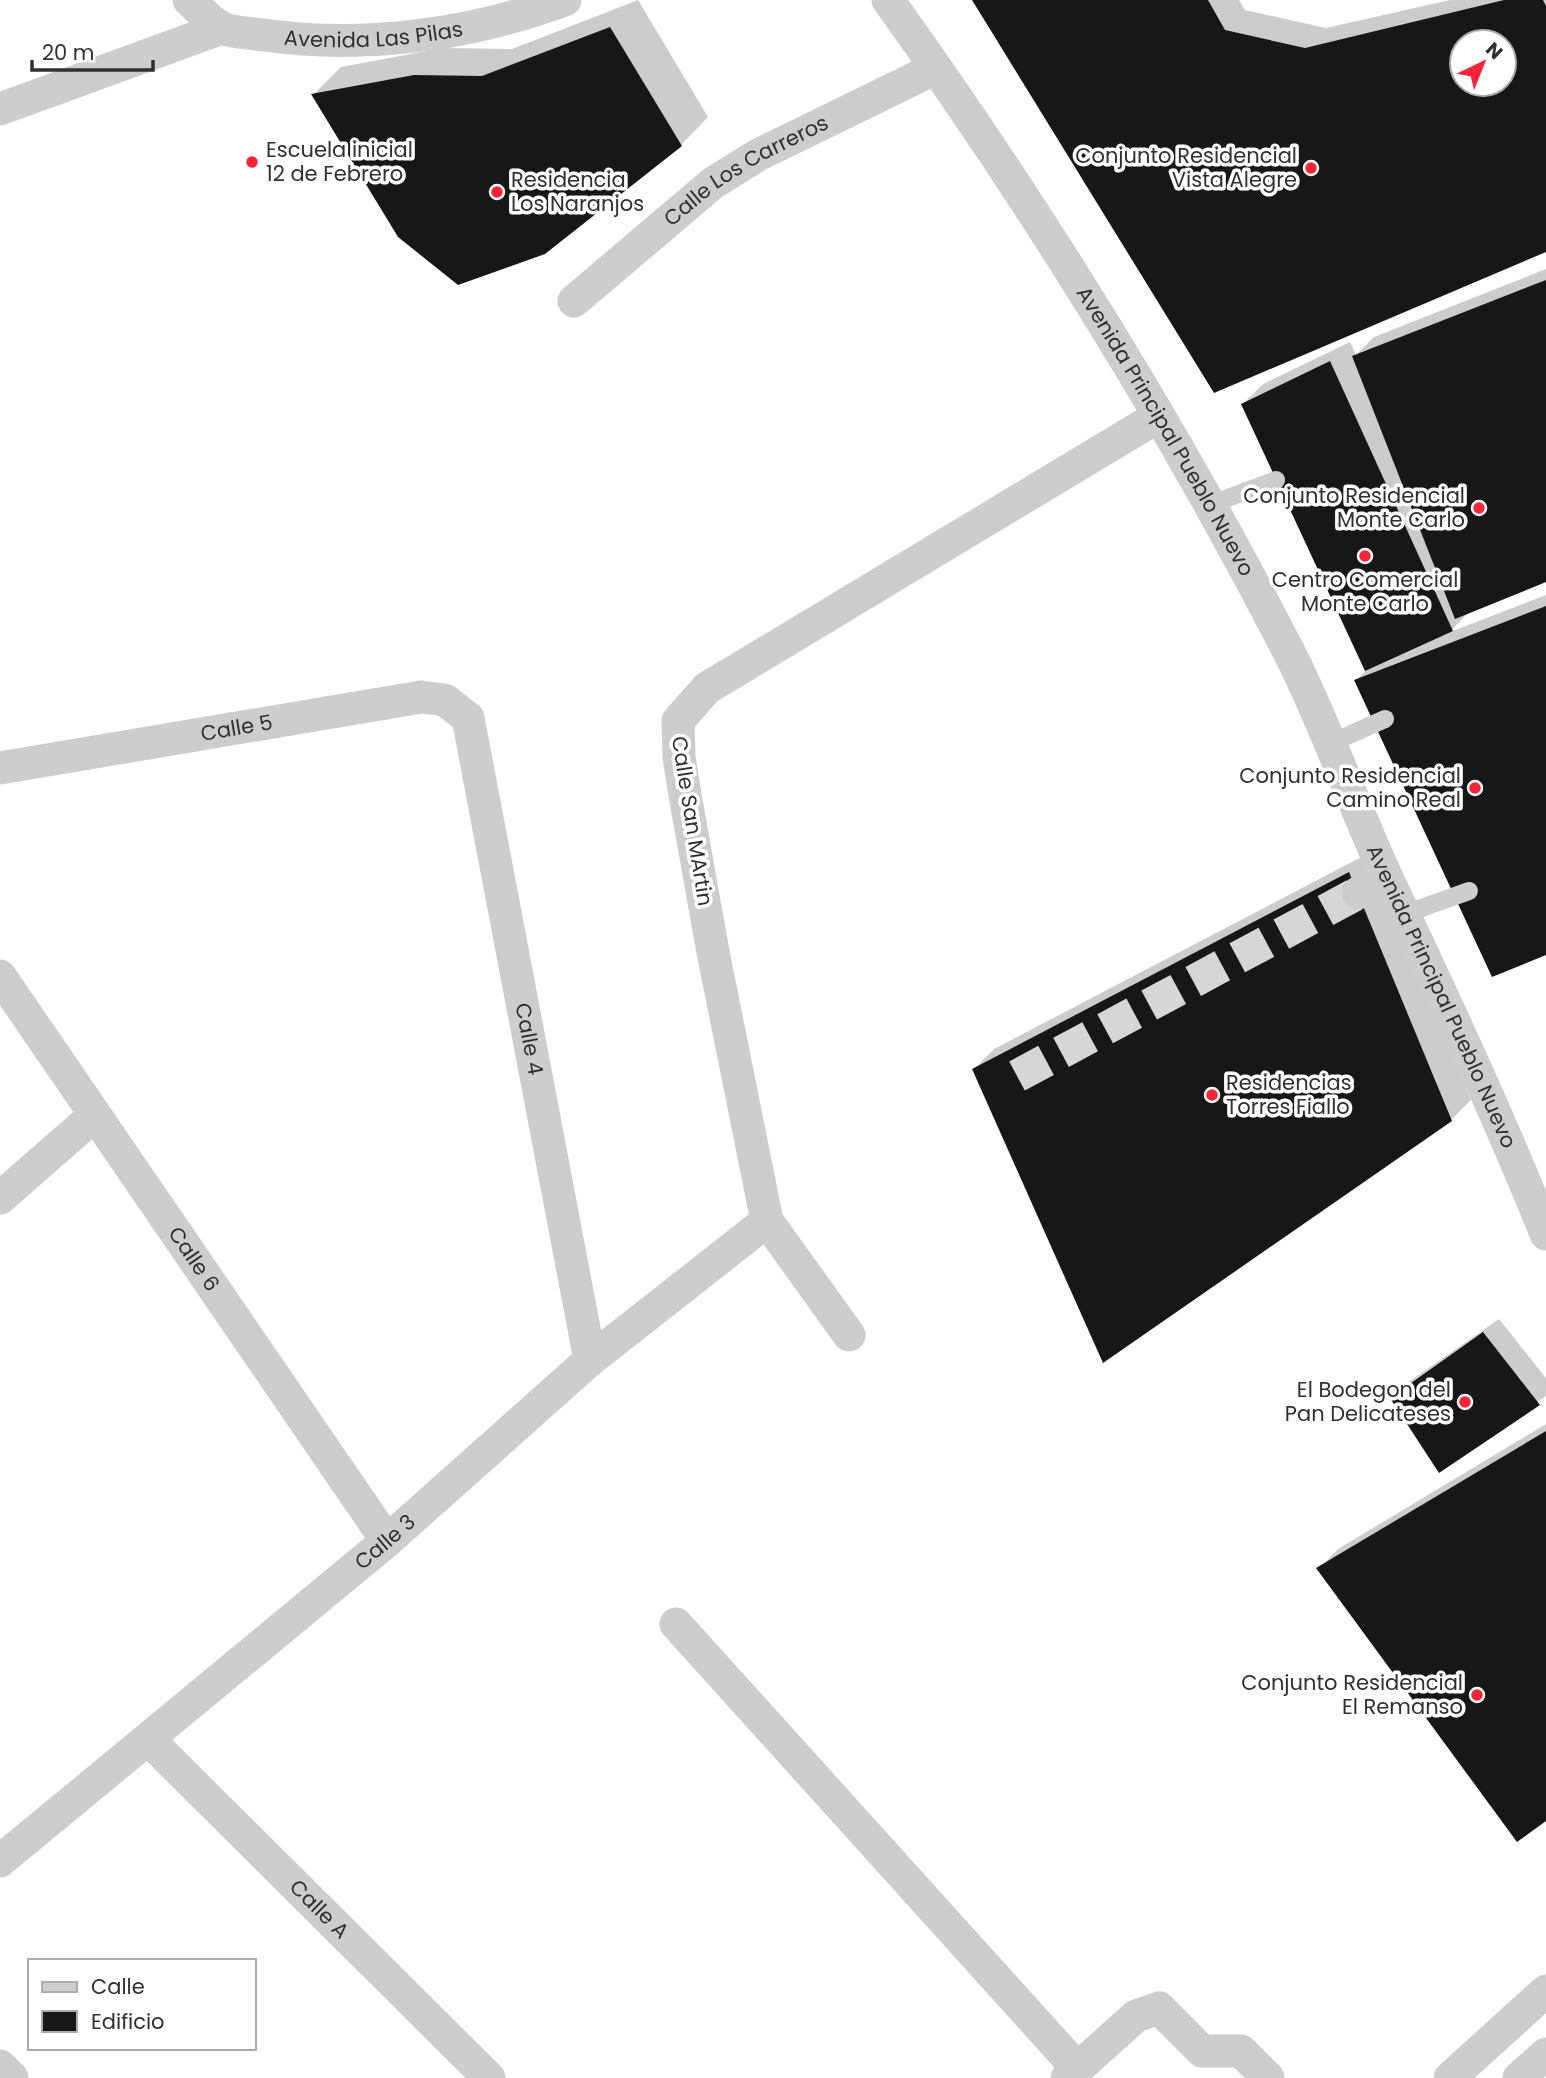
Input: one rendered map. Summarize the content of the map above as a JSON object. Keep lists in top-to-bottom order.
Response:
{
  "streets": {
    "street": [
      "Avenida Las Pilas",
      "Calle Los Carreros",
      "Avenida Principal Pueblo Nuevo",
      "Calle 5",
      "Calle San MArtin",
      "Calle 4",
      "Calle 6",
      "Calle 3",
      "Calle A"
    ]
  },
  "crossings": [
    ["Calle Los Carreros", "Avenida Principal Pueblo Nuevo"],
    ["Avenida Principal Pueblo Nuevo", "Calle San MArtin"],
    ["Calle 5", "Calle 4"],
    ["Calle San MArtin", "Calle 3"],
    ["Calle 4", "Calle 3"],
    ["Calle 6", "Calle 3"],
    ["Calle 3", "Calle A"]
  ],
  "places": [
    "Escuela inicial 12 de Febrero",
    "Conjunto Residencial Vista Alegre",
    "Residencia Los Naranjos",
    "Conjunto Residencial Monte Carlo",
    "Centro Comercial Monte Carlo",
    "Conjunto Residencial Camino Real",
    "Residencias Torres Fiallo",
    "El Bodegon del Pan Delicateses",
    "Conjunto Residencial El Remanso"
  ],
  "legend": ["Calle", "Edificio"],
  "scale_bar": "20 m",
  "north": "top right"
}
